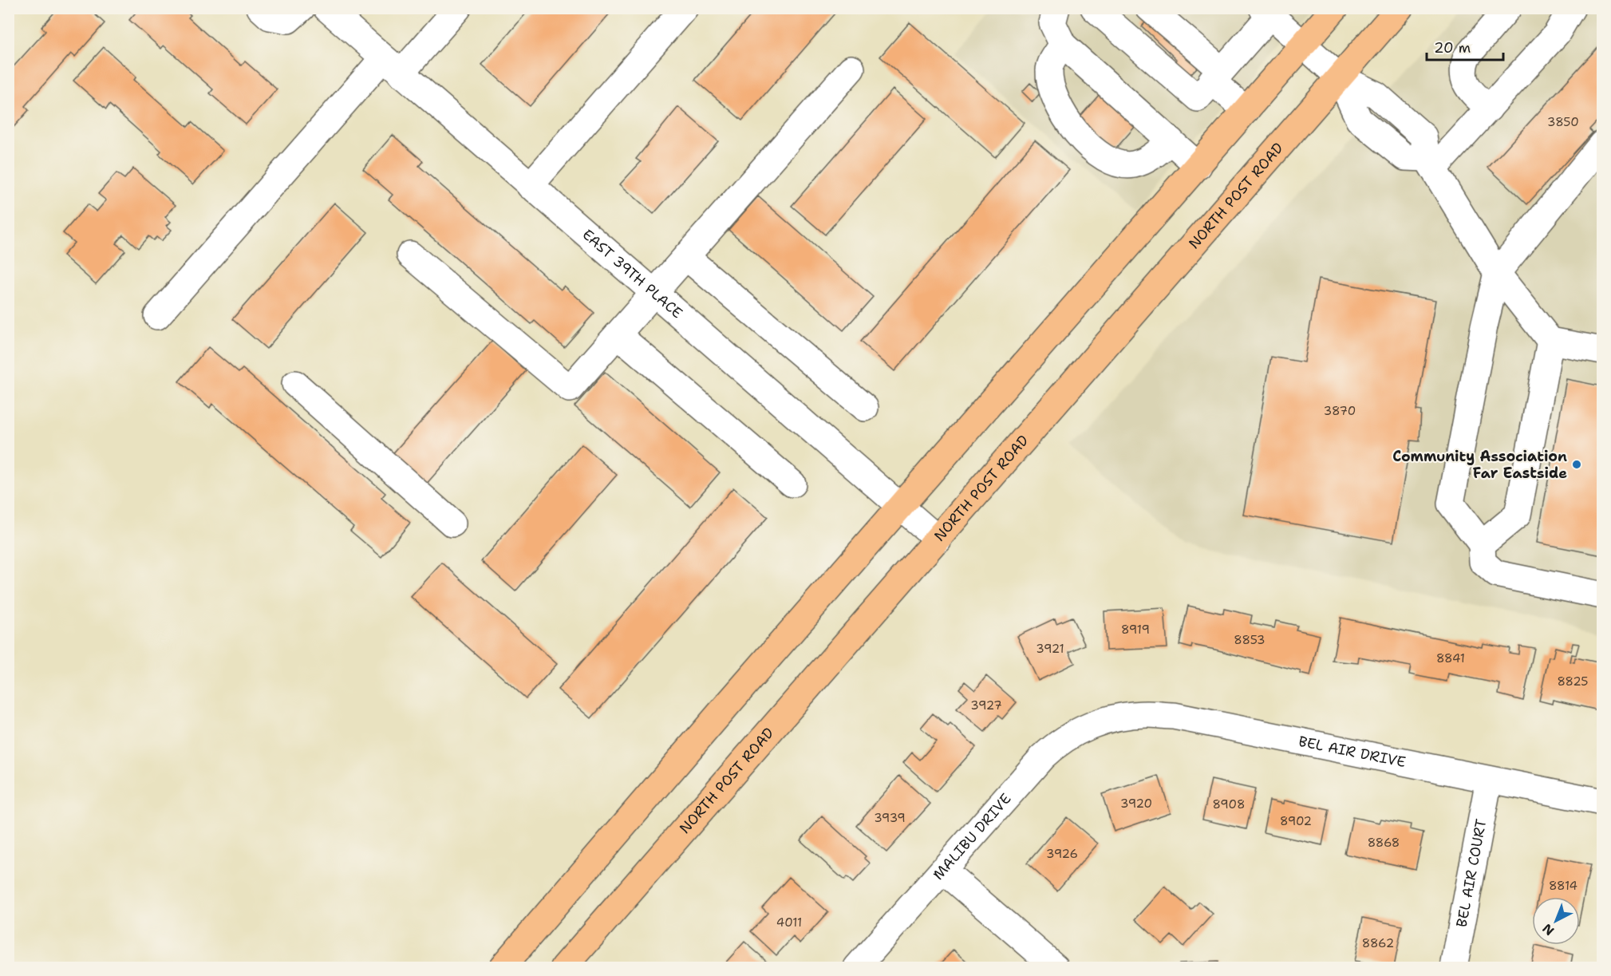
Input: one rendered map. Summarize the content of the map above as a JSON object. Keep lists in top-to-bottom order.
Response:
{
  "streets": {
    "main road": ["NORTH POST ROAD"],
    "street": [
      "EAST 39TH PLACE",
      "BEL AIR DRIVE",
      "MALIBU DRIVE",
      "BEL AIR COURT"
    ]
  },
  "crossings": [
    ["NORTH POST ROAD", "EAST 39TH PLACE"],
    ["BEL AIR DRIVE", "MALIBU DRIVE"],
    ["BEL AIR DRIVE", "BEL AIR COURT"]
  ],
  "places": ["Community Association Far Eastside"],
  "house_numbers": [
    "3850",
    "3870",
    "8919",
    "8853",
    "3921",
    "8841",
    "8825",
    "3927",
    "3920",
    "8908",
    "3939",
    "8902",
    "8868",
    "3926",
    "8814",
    "4011",
    "8862"
  ],
  "scale_bar": "20 m",
  "north": "bottom left"
}
